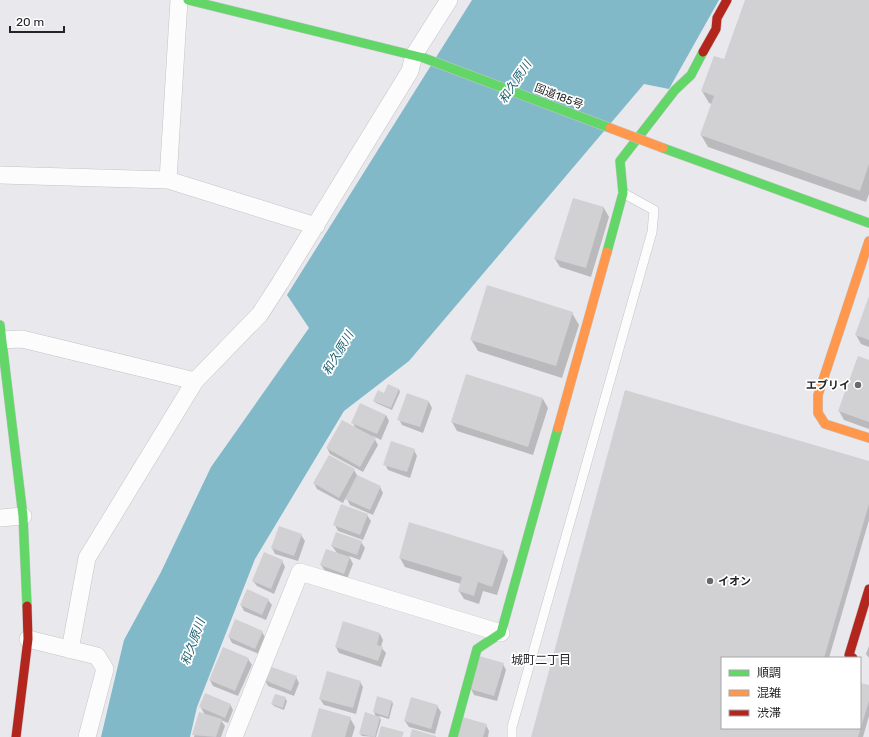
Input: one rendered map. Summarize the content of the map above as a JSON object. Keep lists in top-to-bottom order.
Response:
{
  "streets": {
    "main road": ["国道185号"]
  },
  "districts": ["城町二丁目"],
  "water": ["和久原川"],
  "places": ["エブリイ", "イオン"],
  "legend": ["順調", "混雑", "渋滞"],
  "scale_bar": "20 m"
}
